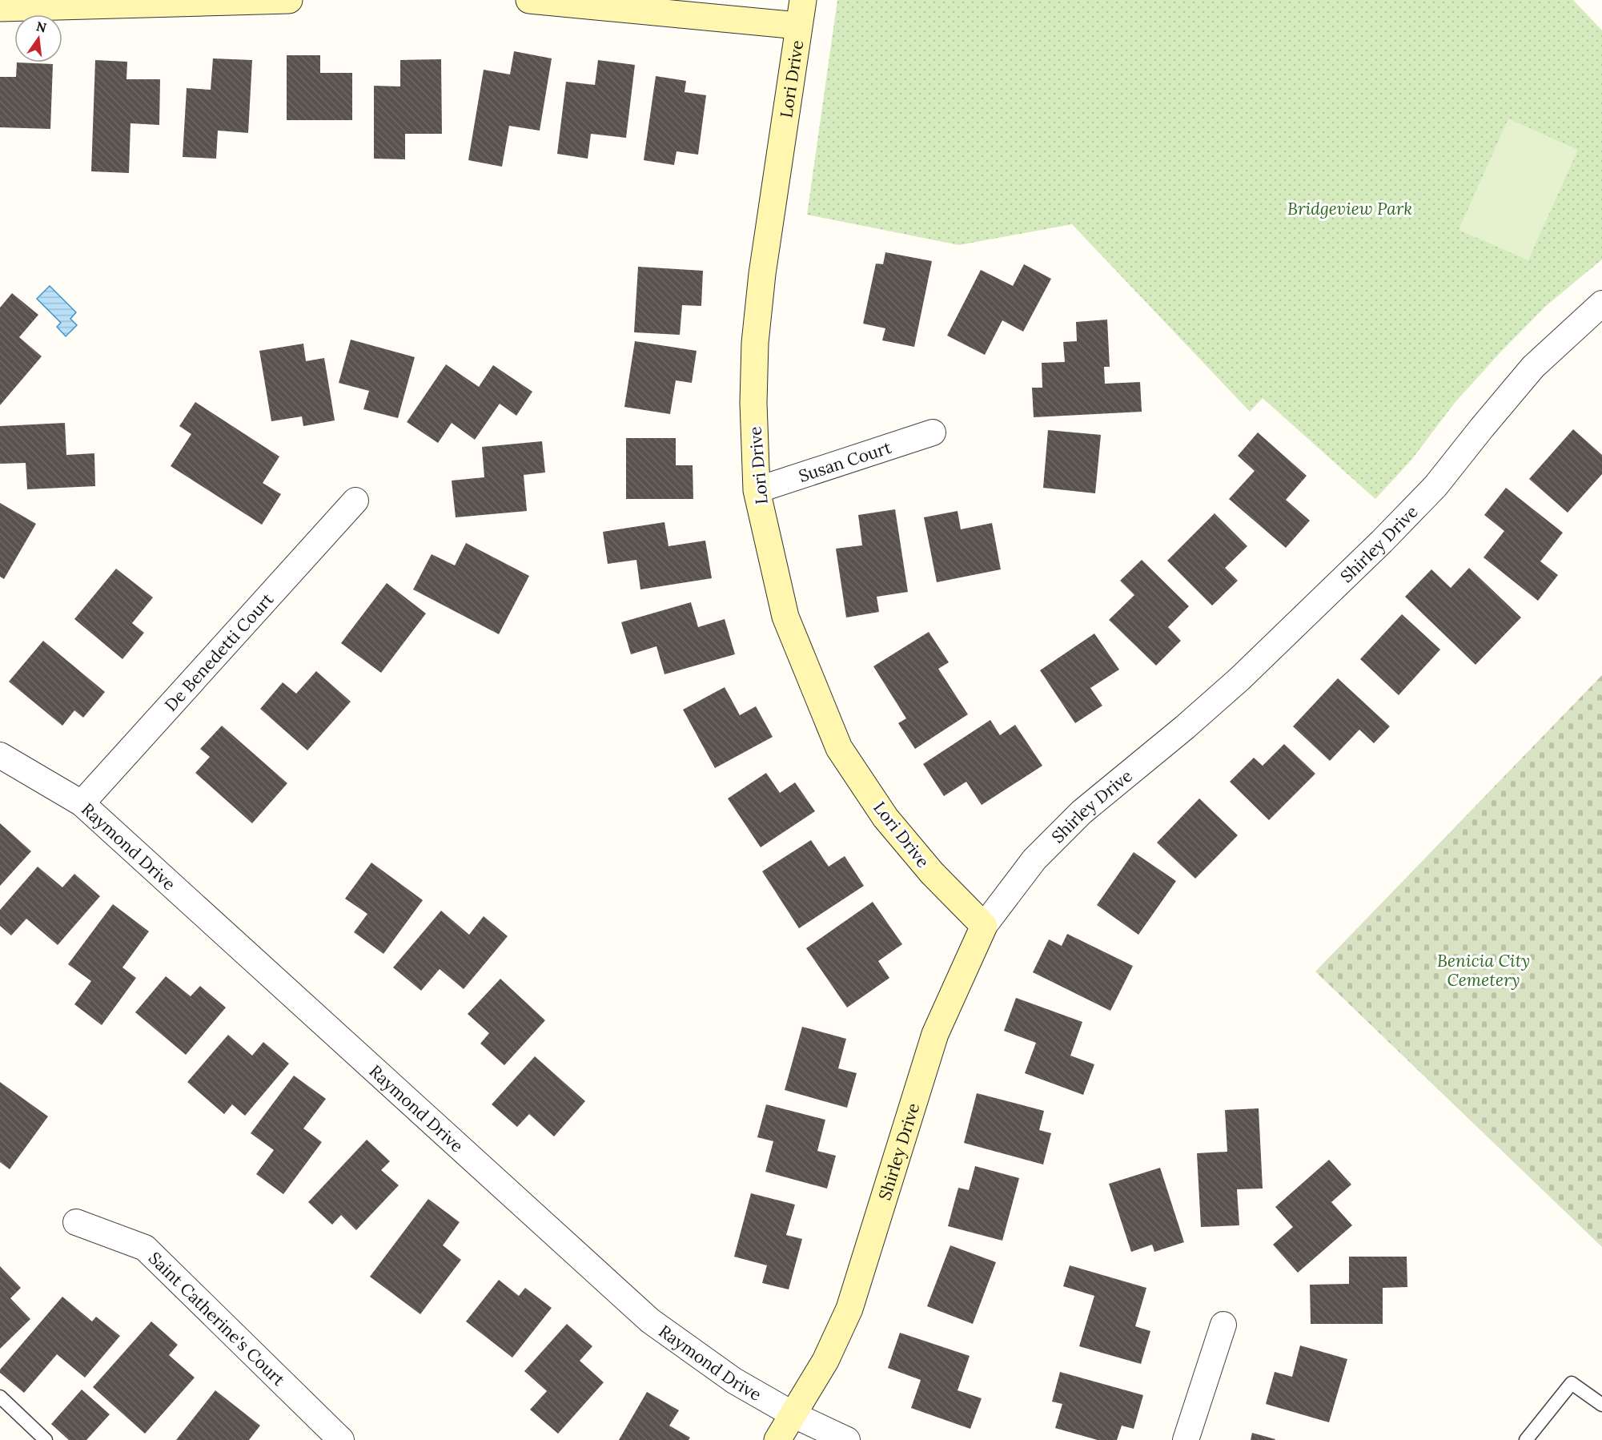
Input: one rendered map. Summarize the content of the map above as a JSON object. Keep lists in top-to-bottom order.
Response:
{
  "streets": {
    "street": [
      "Lori Drive",
      "Susan Court",
      "Shirley Drive",
      "De Benedetti Court",
      "Raymond Drive",
      "Saint Catherine's Court"
    ]
  },
  "crossings": [
    ["Lori Drive", "Susan Court"],
    ["Lori Drive", "Shirley Drive"],
    ["Shirley Drive", "Raymond Drive"],
    ["De Benedetti Court", "Raymond Drive"]
  ],
  "parks": ["Bridgeview Park", "Benicia City Cemetery"],
  "north": "top"
}
